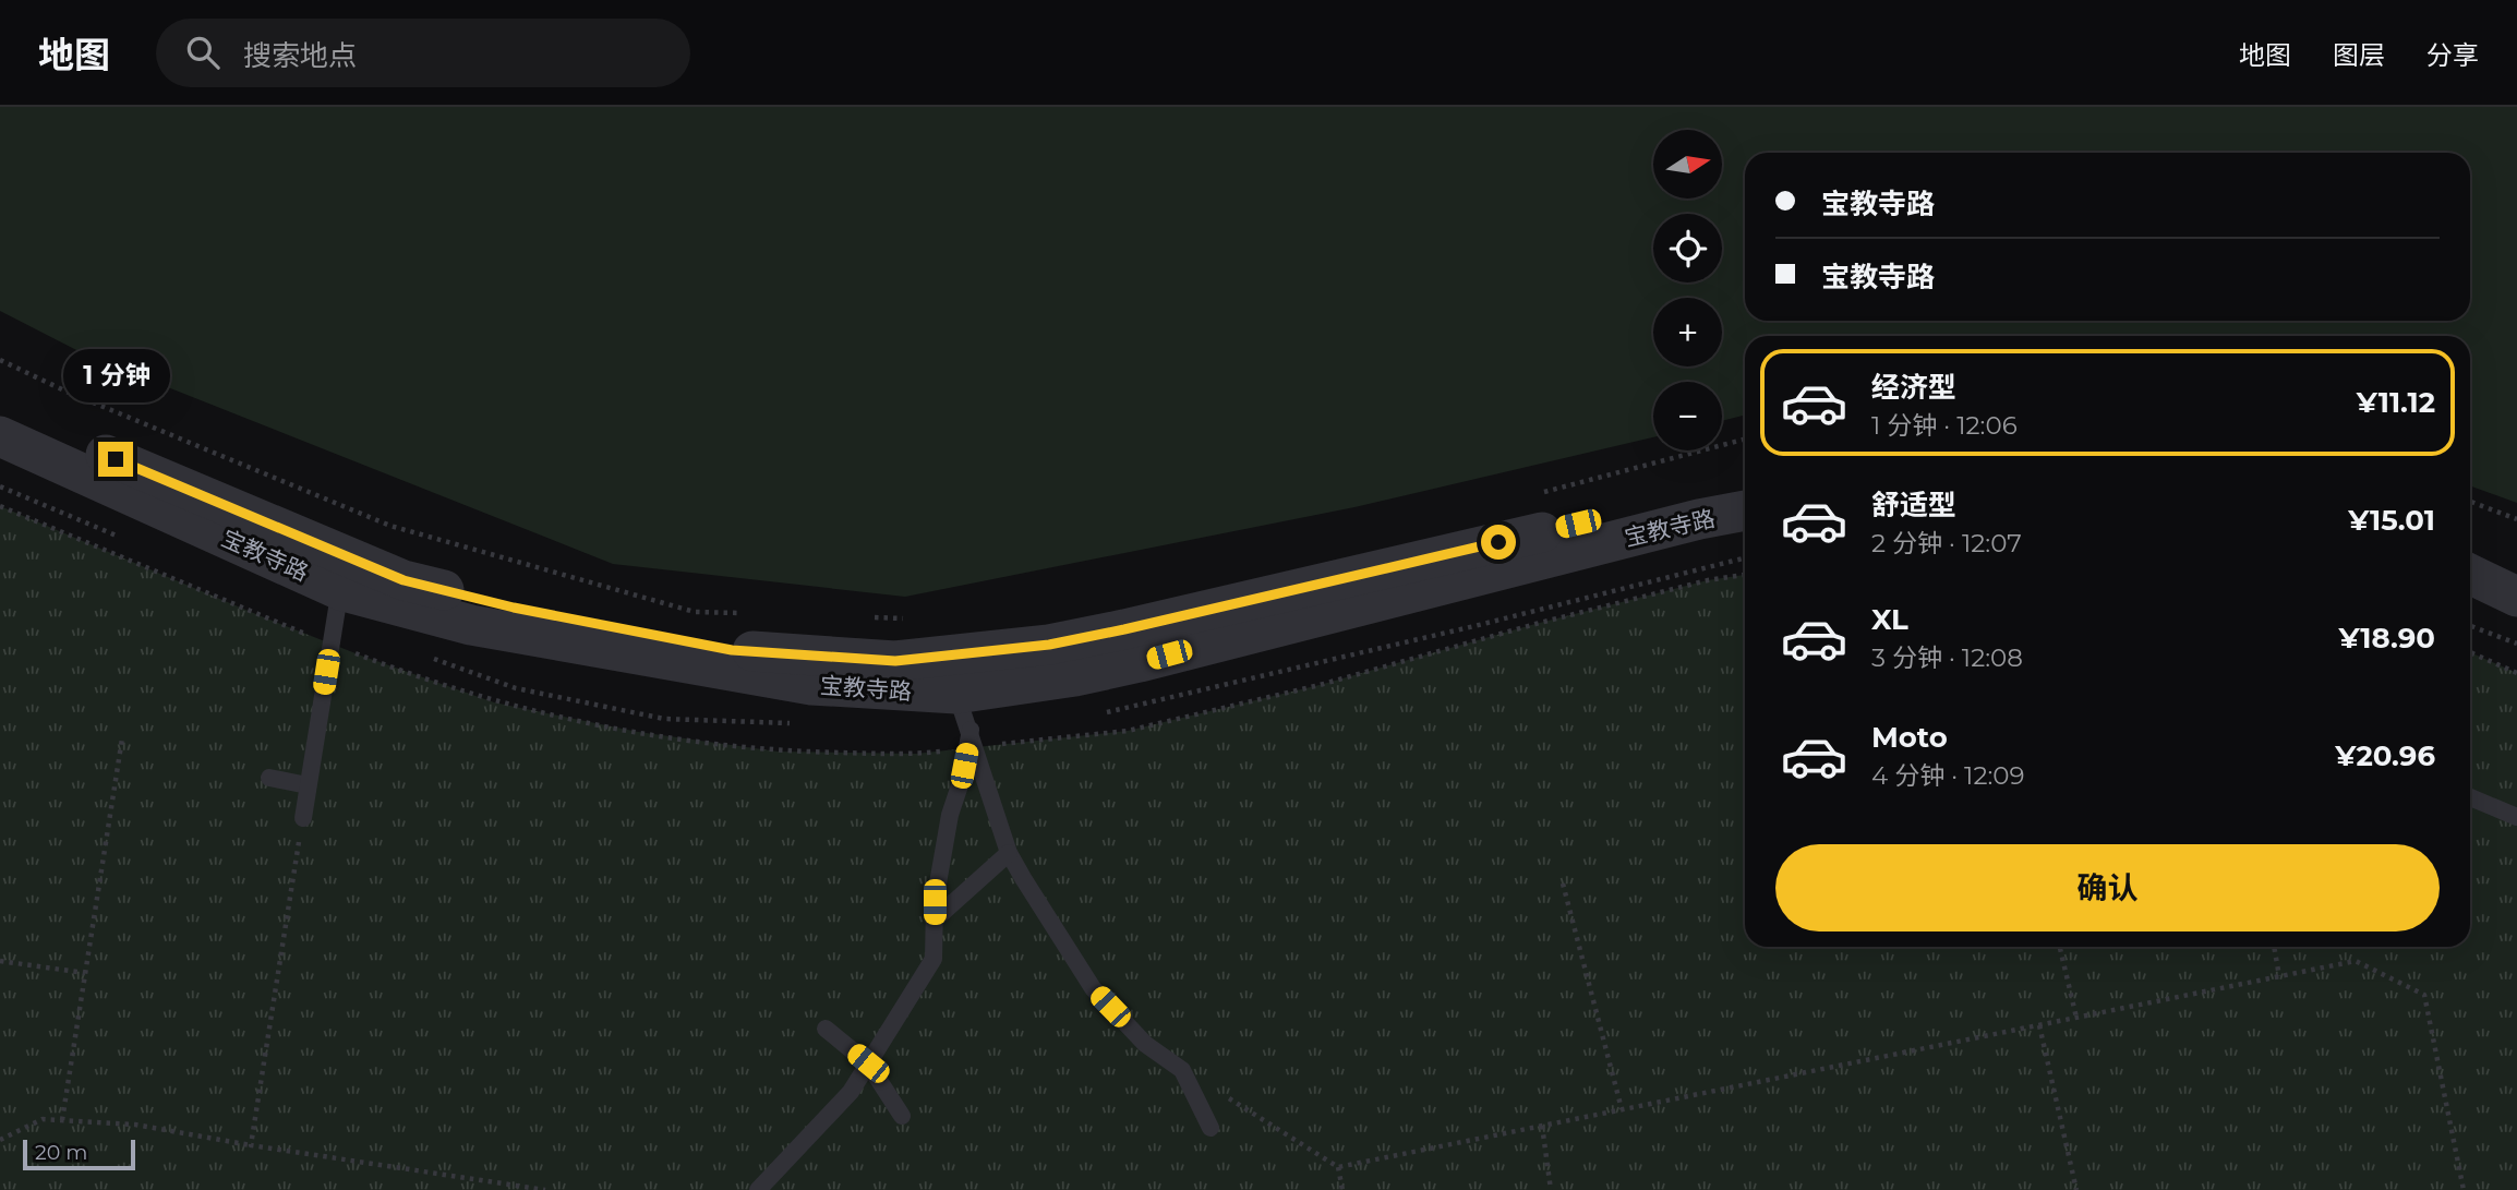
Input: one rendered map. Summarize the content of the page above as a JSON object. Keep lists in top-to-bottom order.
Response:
{
  "streets": {
    "street": ["宝教寺路"]
  },
  "scale_bar": "20 m",
  "north": "right",
  "page": {
    "header": "地图",
    "search": "搜索地点",
    "nav": ["地图", "图层", "分享"],
    "map_buttons": ["+", "−"],
    "banner": ["宝教寺路", "宝教寺路"],
    "bubble": "1 分钟",
    "list": [
      {
        "name": "经济型",
        "note": "1 分钟 · 12:06",
        "value": "¥11.12"
      },
      {
        "name": "舒适型",
        "note": "2 分钟 · 12:07",
        "value": "¥15.01"
      },
      {
        "name": "XL",
        "note": "3 分钟 · 12:08",
        "value": "¥18.90"
      },
      {
        "name": "Moto",
        "note": "4 分钟 · 12:09",
        "value": "¥20.96"
      }
    ],
    "buttons": "确认",
    "scale": "20 m"
  }
}
